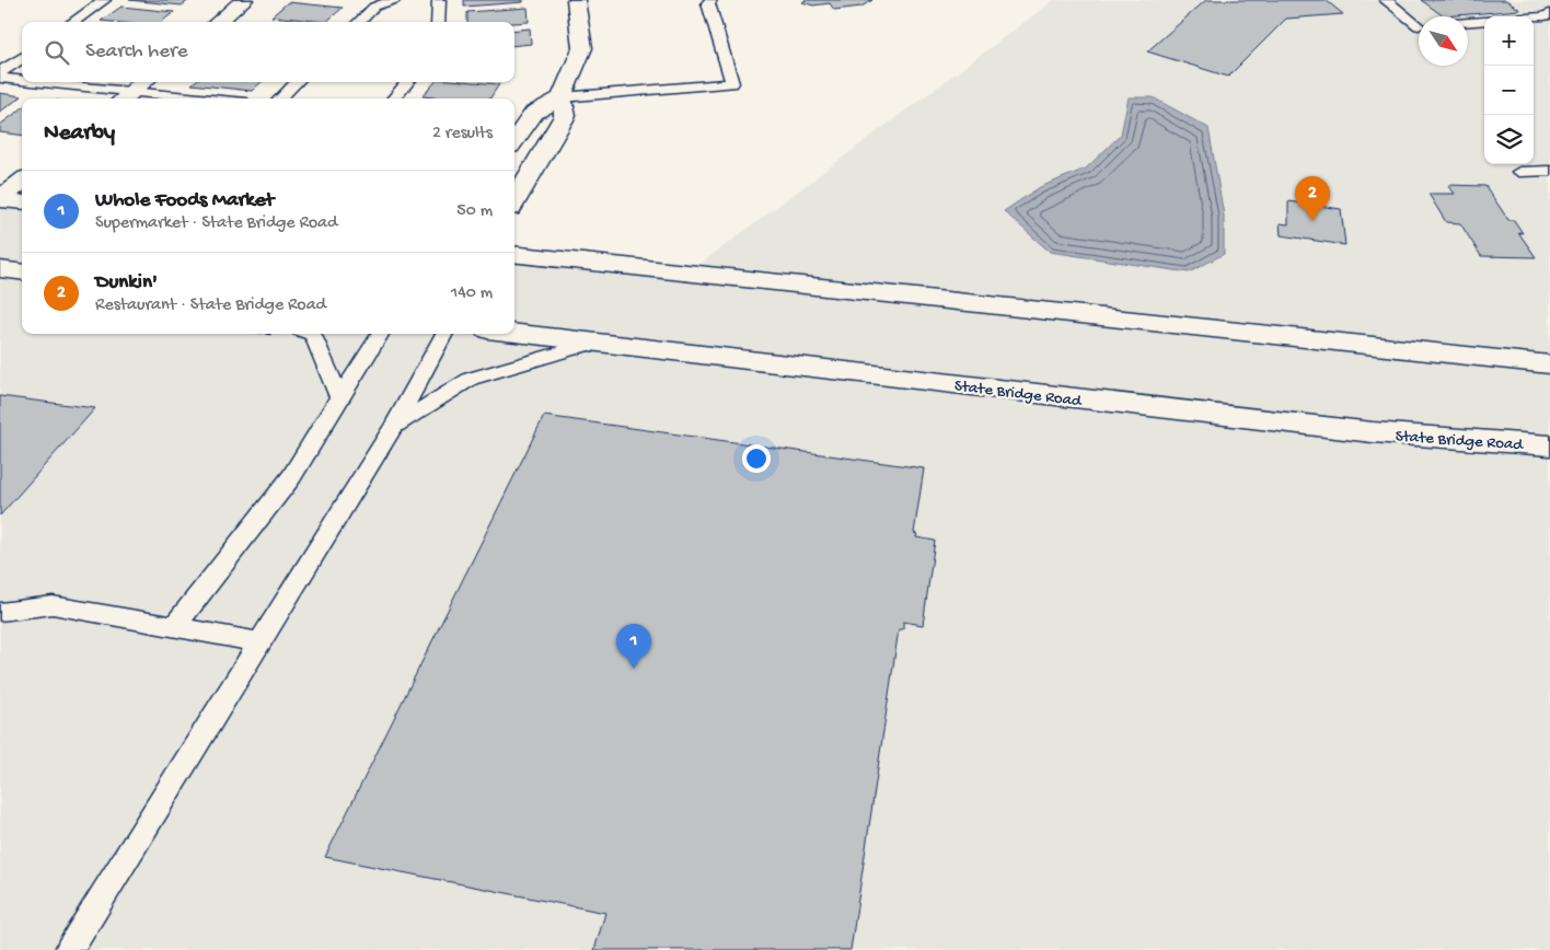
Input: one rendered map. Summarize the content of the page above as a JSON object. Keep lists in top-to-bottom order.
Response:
{
  "streets": {
    "main road": ["State Bridge Road"]
  },
  "north": "bottom right",
  "page": {
    "map_buttons": ["+", "−"],
    "search": "Search here",
    "heading": ["Nearby", "2 results"],
    "list": [
      {
        "mark": "1",
        "name": "Whole Foods Market",
        "note": "Supermarket · State Bridge Road",
        "value": "50 m"
      },
      {
        "mark": "2",
        "name": "Dunkin'",
        "note": "Restaurant · State Bridge Road",
        "value": "140 m"
      }
    ],
    "pins": ["2", "1"]
  }
}
